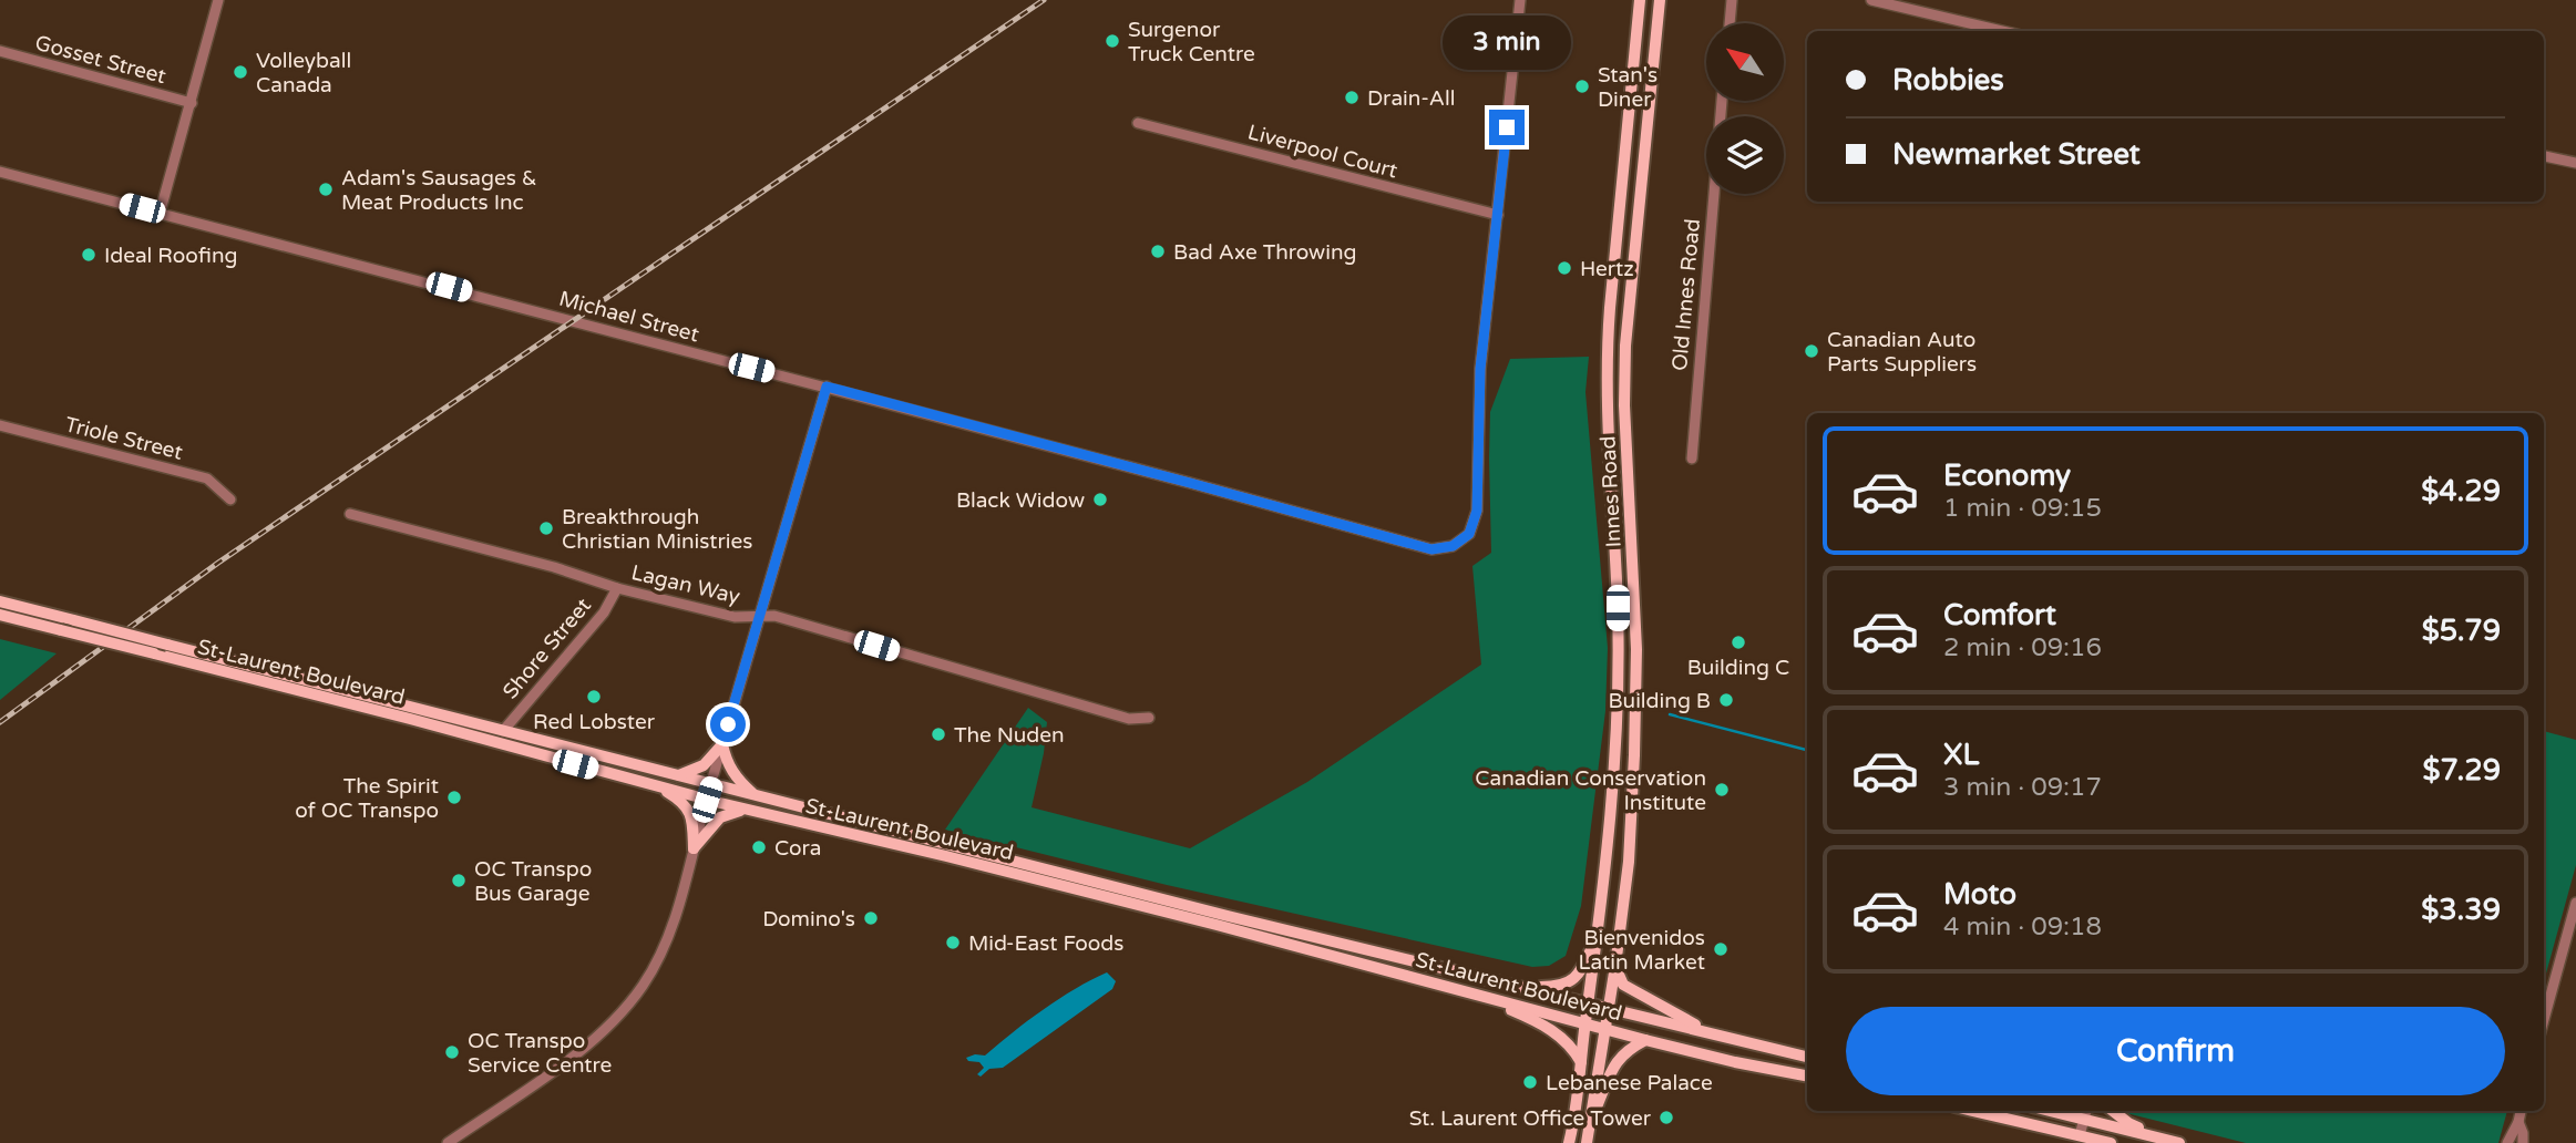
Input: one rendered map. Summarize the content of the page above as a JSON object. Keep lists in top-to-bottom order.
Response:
{
  "streets": {
    "main road": ["Innes Road", "St-Laurent Boulevard"],
    "street": [
      "Gosset Street",
      "Liverpool Court",
      "Old Innes Road",
      "Michael Street",
      "Triole Street",
      "Lagan Way",
      "Shore Street"
    ]
  },
  "crossings": [
    ["Liverpool Court", "Michael Street"],
    ["Innes Road", "St-Laurent Boulevard"],
    ["Lagan Way", "Shore Street"],
    ["Shore Street", "St-Laurent Boulevard"]
  ],
  "places": [
    "Surgenor Truck Centre",
    "Volleyball Canada",
    "Stan's Diner",
    "Drain-All",
    "Adam's Sausages & Meat Products Inc",
    "Bad Axe Throwing",
    "Ideal Roofing",
    "Hertz",
    "Canadian Auto Parts Suppliers",
    "Black Widow",
    "Breakthrough Christian Ministries",
    "Building C",
    "Red Lobster",
    "Building B",
    "The Nuden",
    "Canadian Conservation Institute",
    "The Spirit of OC Transpo",
    "Cora",
    "OC Transpo Bus Garage",
    "Domino's",
    "Mid-East Foods",
    "Bienvenidos Latin Market",
    "OC Transpo Service Centre",
    "Lebanese Palace",
    "St. Laurent Office Tower"
  ],
  "north": "top left",
  "page": {
    "bubble": "3 min",
    "banner": ["Robbies", "Newmarket Street"],
    "list": [
      {
        "name": "Economy",
        "note": "1 min · 09:15",
        "value": "$4.29"
      },
      {
        "name": "Comfort",
        "note": "2 min · 09:16",
        "value": "$5.79"
      },
      {
        "name": "XL",
        "note": "3 min · 09:17",
        "value": "$7.29"
      },
      {
        "name": "Moto",
        "note": "4 min · 09:18",
        "value": "$3.39"
      }
    ],
    "buttons": "Confirm"
  }
}
